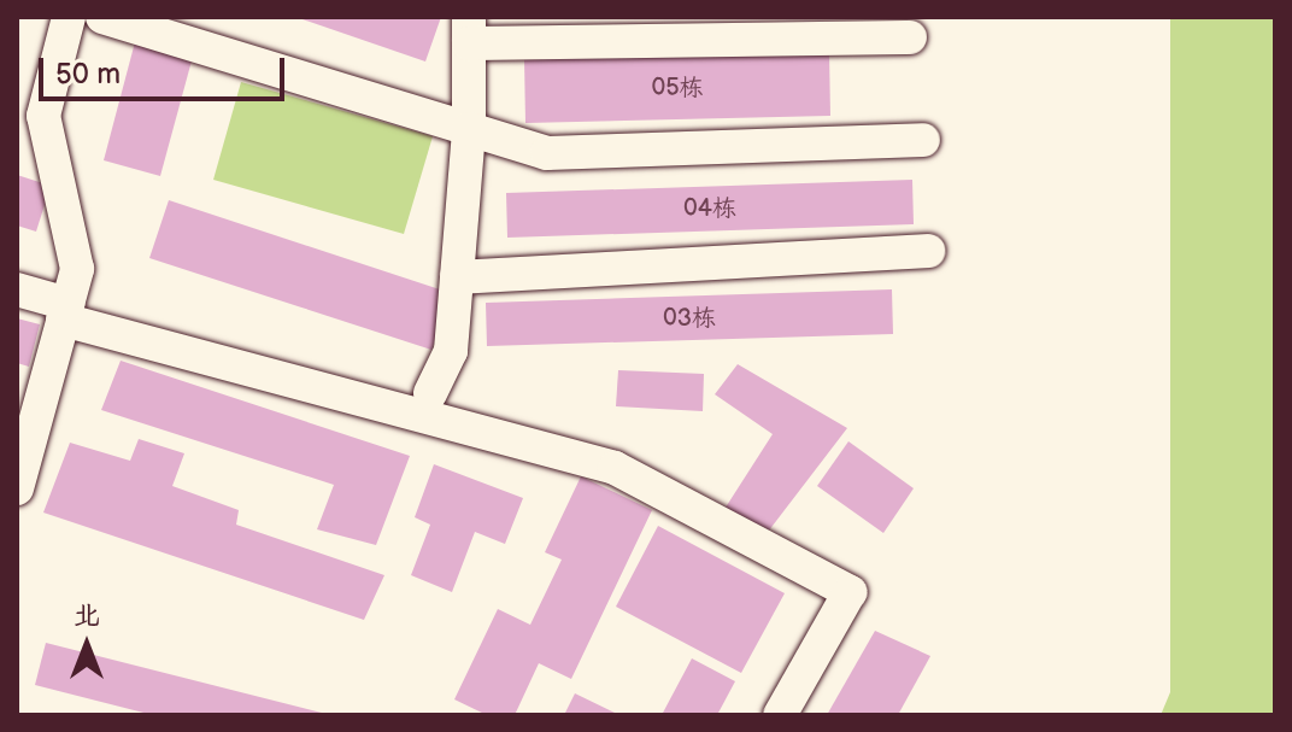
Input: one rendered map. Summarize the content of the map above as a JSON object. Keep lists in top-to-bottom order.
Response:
{
  "house_numbers": ["05栋", "04栋", "03栋"],
  "scale_bar": "50 m",
  "north": "top"
}
